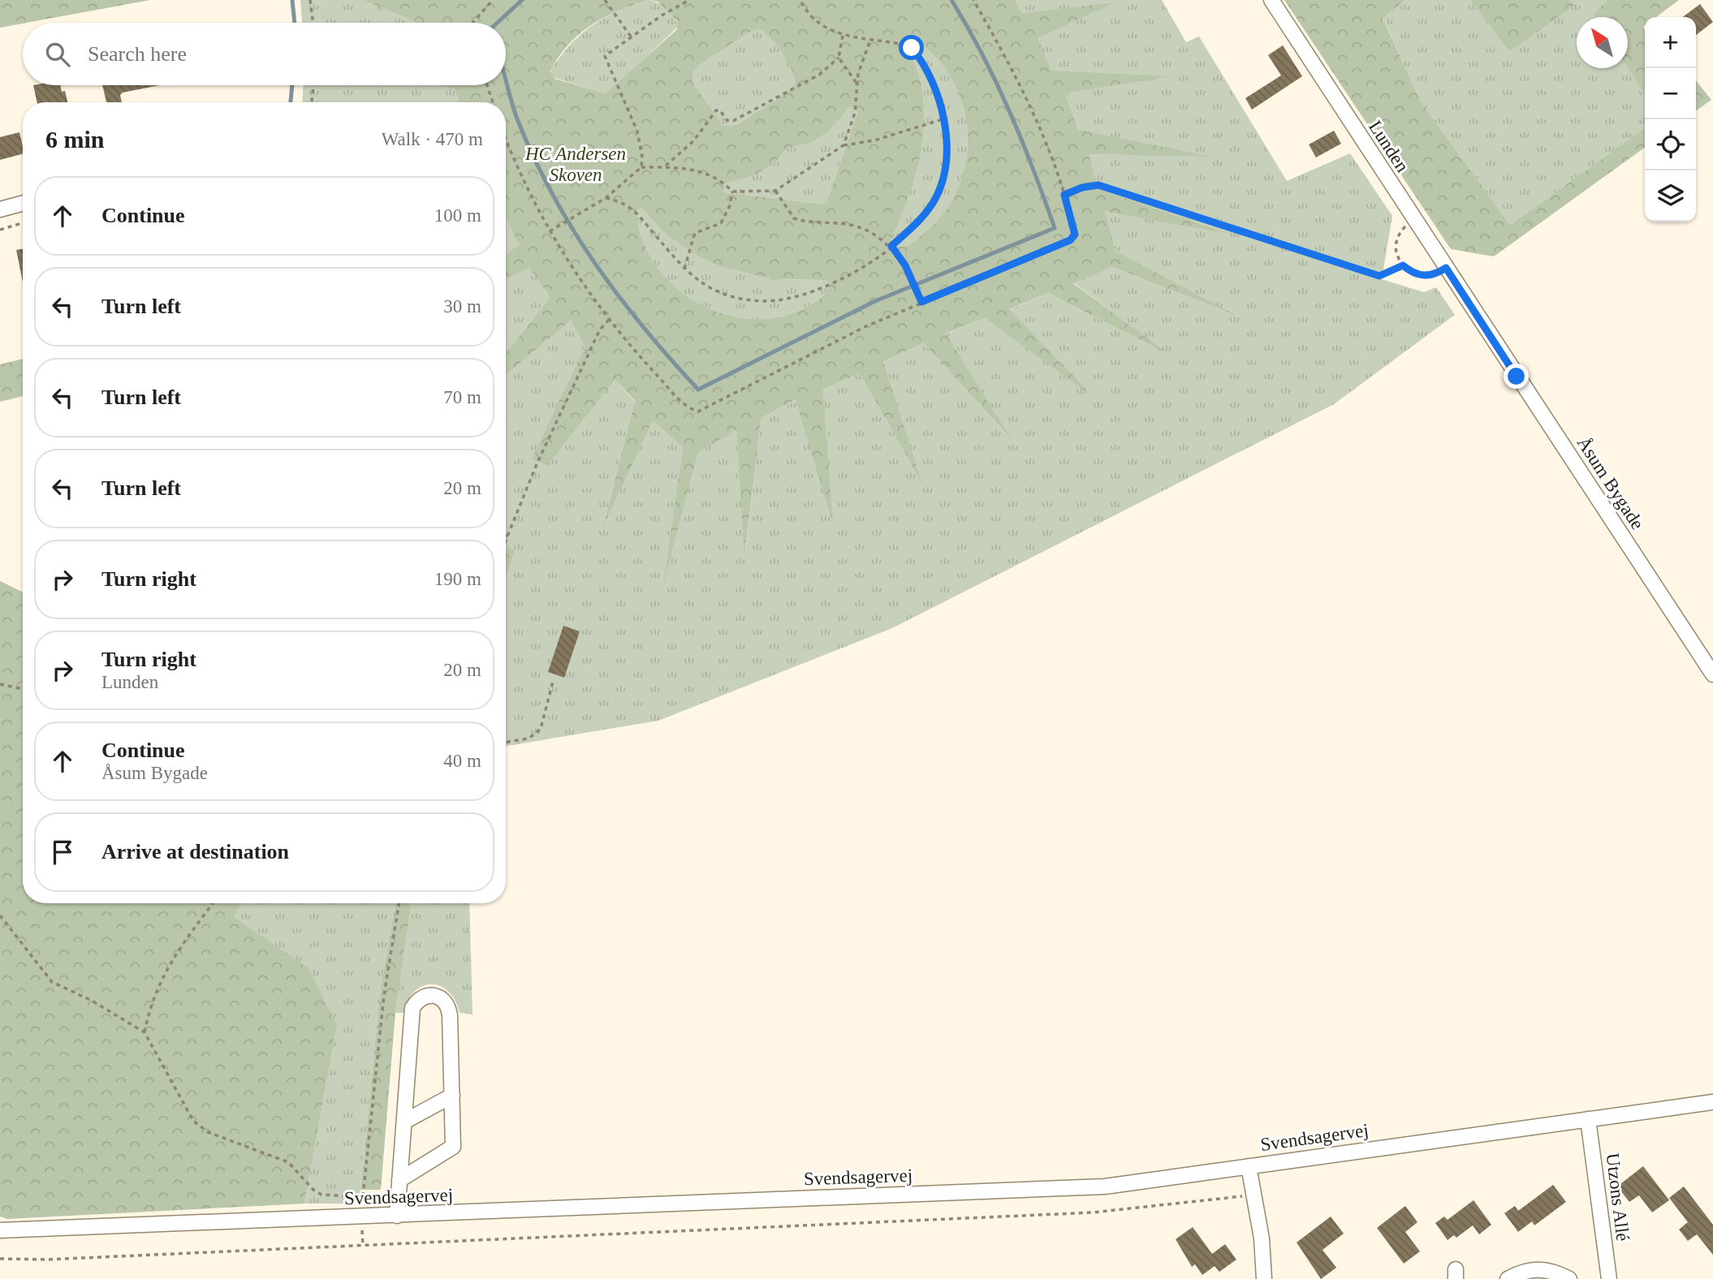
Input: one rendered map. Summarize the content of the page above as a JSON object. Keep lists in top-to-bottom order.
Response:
{
  "streets": {
    "street": [
      "Lunden",
      "Åsum Bygade",
      "Svendsagervej",
      "Utzons Allé"
    ]
  },
  "crossings": [
    ["Lunden", "Åsum Bygade"],
    ["Svendsagervej", "Utzons Allé"]
  ],
  "parks": ["HC Andersen Skoven"],
  "north": "top left",
  "page": {
    "map_buttons": ["+", "−"],
    "search": "Search here",
    "heading": ["6 min", "Walk · 470 m"],
    "list": [
      ["Continue", "100 m"],
      ["Turn left", "30 m"],
      ["Turn left", "70 m"],
      ["Turn left", "20 m"],
      ["Turn right", "190 m"],
      ["Turn right", "Lunden", "20 m"],
      ["Continue", "Åsum Bygade", "40 m"],
      "Arrive at destination"
    ]
  }
}
